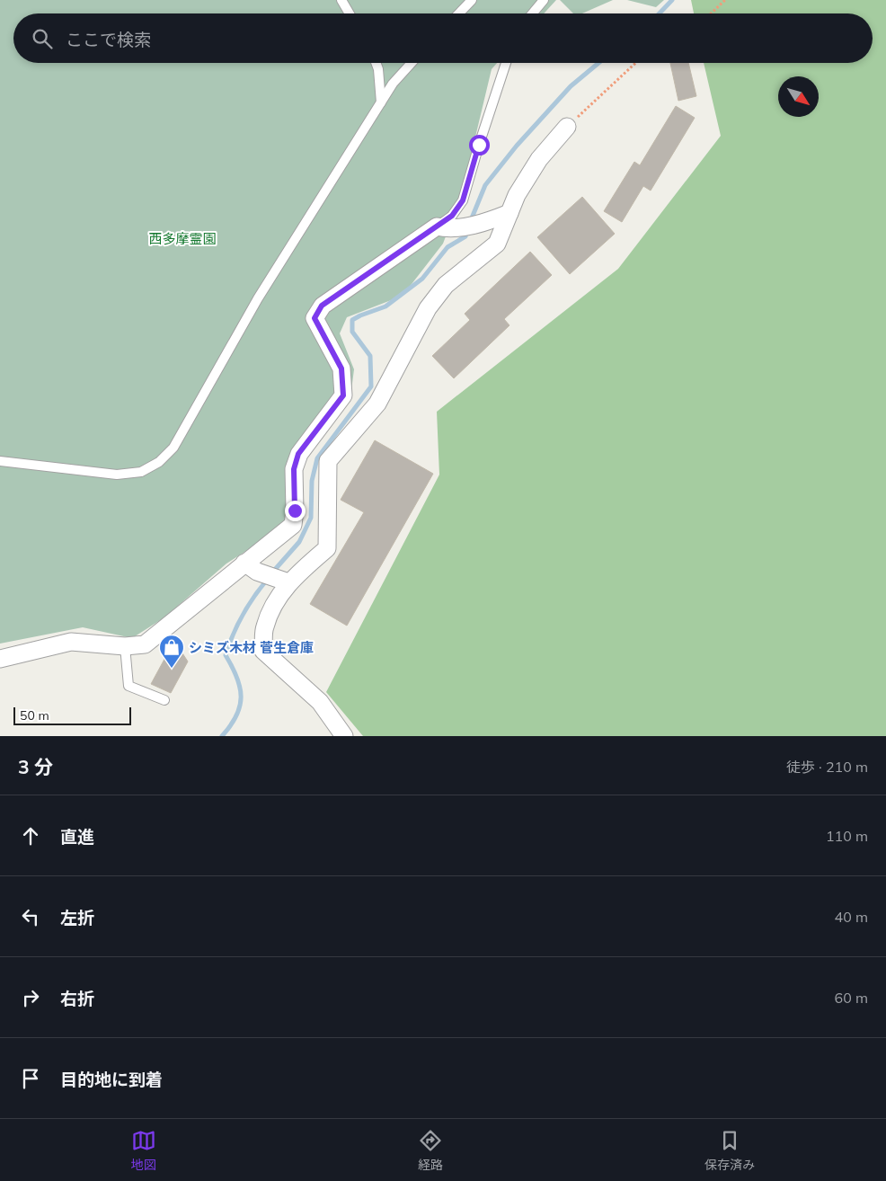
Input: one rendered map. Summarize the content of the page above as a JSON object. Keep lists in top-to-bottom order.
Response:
{
  "parks": ["西多摩霊園"],
  "places": {
    "shop": ["シミズ木材 菅生倉庫"]
  },
  "scale_bar": "50 m",
  "north": "bottom right",
  "page": {
    "search": "ここで検索",
    "scale": "50 m",
    "heading": ["3 分", "徒歩 · 210 m"],
    "list": [
      ["直進", "110 m"],
      ["左折", "40 m"],
      ["右折", "60 m"],
      "目的地に到着"
    ],
    "nav": ["地図", "経路", "保存済み"]
  }
}
